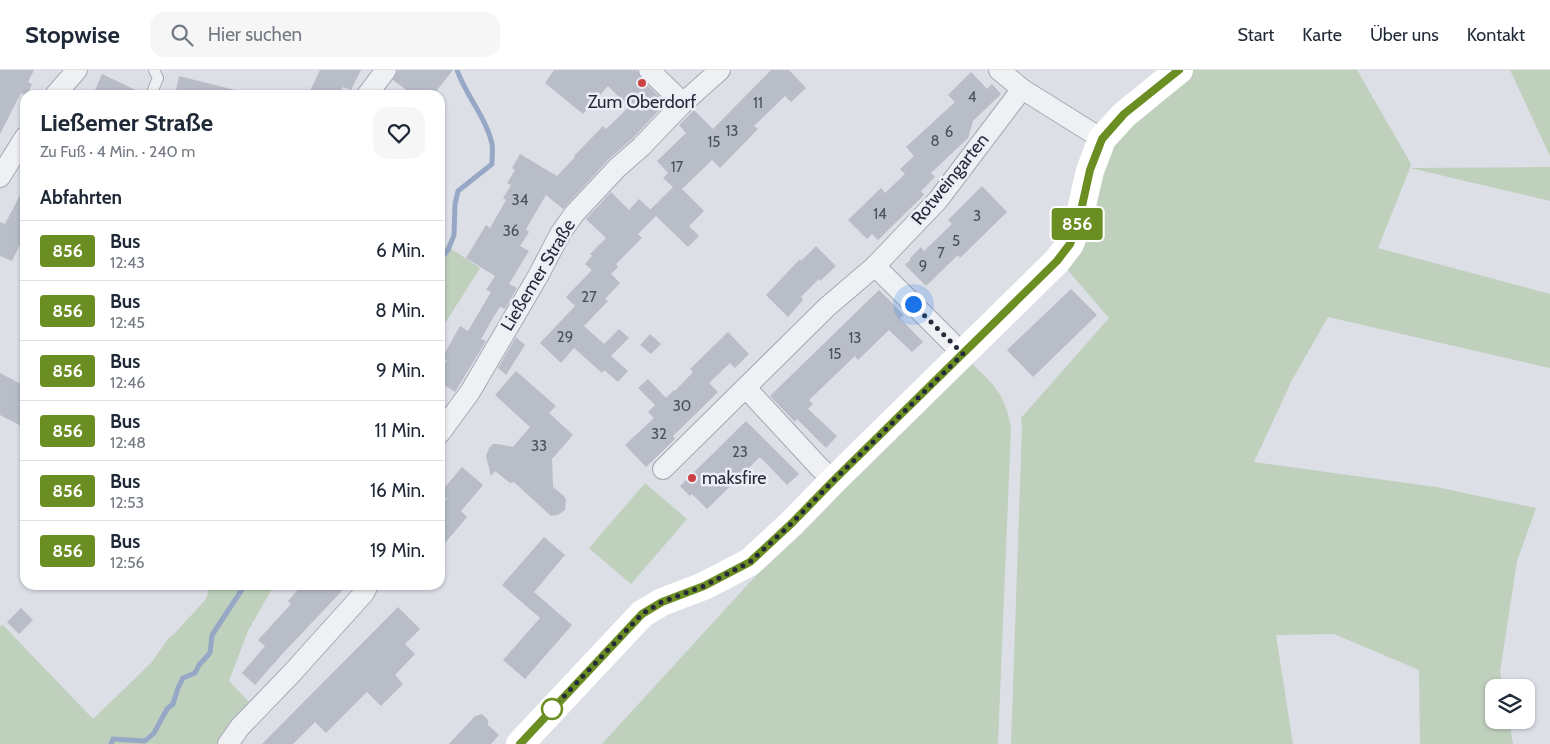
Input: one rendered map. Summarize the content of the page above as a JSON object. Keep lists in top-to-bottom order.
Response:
{
  "streets": {
    "street": ["Rotweingarten", "Ließemer Straße"]
  },
  "places": ["Zum Oberdorf", "maksfire"],
  "lines": ["bus line 856"],
  "house_numbers": [
    "4",
    "11",
    "13",
    "6",
    "8",
    "15",
    "17",
    "34",
    "14",
    "3",
    "36",
    "5",
    "7",
    "9",
    "27",
    "29",
    "13",
    "15",
    "30",
    "32",
    "33",
    "23"
  ],
  "page": {
    "header": "Stopwise",
    "search": "Hier suchen",
    "nav": [
      "Start",
      "Karte",
      "Über uns",
      "Kontakt"
    ],
    "on_map": "856",
    "heading": [
      ["Ließemer Straße", "Zu Fuß · 4 Min. · 240 m"],
      "Abfahrten"
    ],
    "list": [
      {
        "mark": "856",
        "name": "Bus",
        "note": "12:43",
        "value": "6 Min."
      },
      {
        "mark": "856",
        "name": "Bus",
        "note": "12:45",
        "value": "8 Min."
      },
      {
        "mark": "856",
        "name": "Bus",
        "note": "12:46",
        "value": "9 Min."
      },
      {
        "mark": "856",
        "name": "Bus",
        "note": "12:48",
        "value": "11 Min."
      },
      {
        "mark": "856",
        "name": "Bus",
        "note": "12:53",
        "value": "16 Min."
      },
      {
        "mark": "856",
        "name": "Bus",
        "note": "12:56",
        "value": "19 Min."
      }
    ]
  }
}
